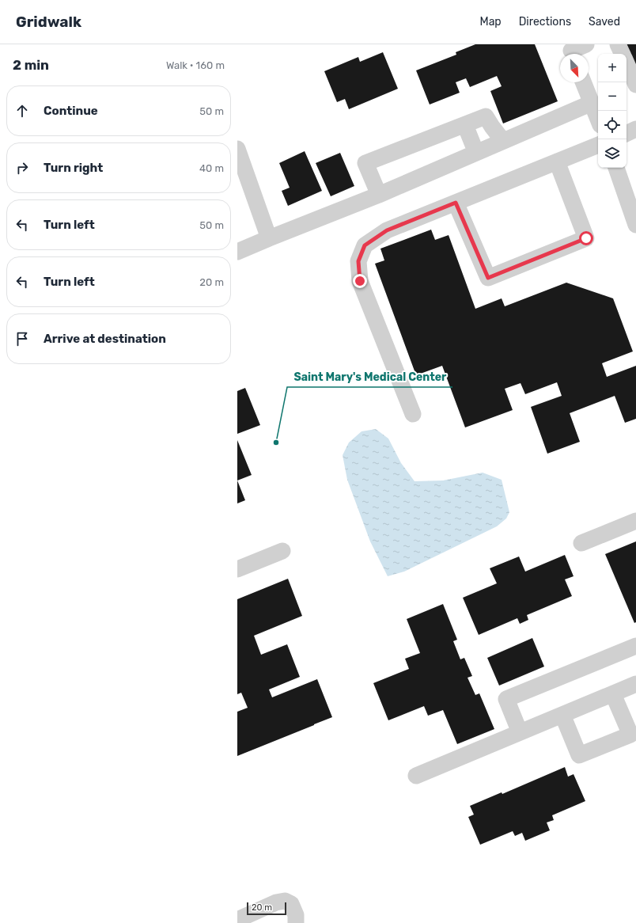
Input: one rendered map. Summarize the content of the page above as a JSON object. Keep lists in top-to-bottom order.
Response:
{
  "places": ["Saint Mary's Medical Center"],
  "scale_bar": "20 m",
  "north": "bottom right",
  "page": {
    "header": "Gridwalk",
    "nav": ["Map", "Directions", "Saved"],
    "heading": ["2 min", "Walk · 160 m"],
    "map_buttons": ["+", "−"],
    "list": [
      ["Continue", "50 m"],
      ["Turn right", "40 m"],
      ["Turn left", "50 m"],
      ["Turn left", "20 m"],
      "Arrive at destination"
    ],
    "scale": "20 m"
  }
}
